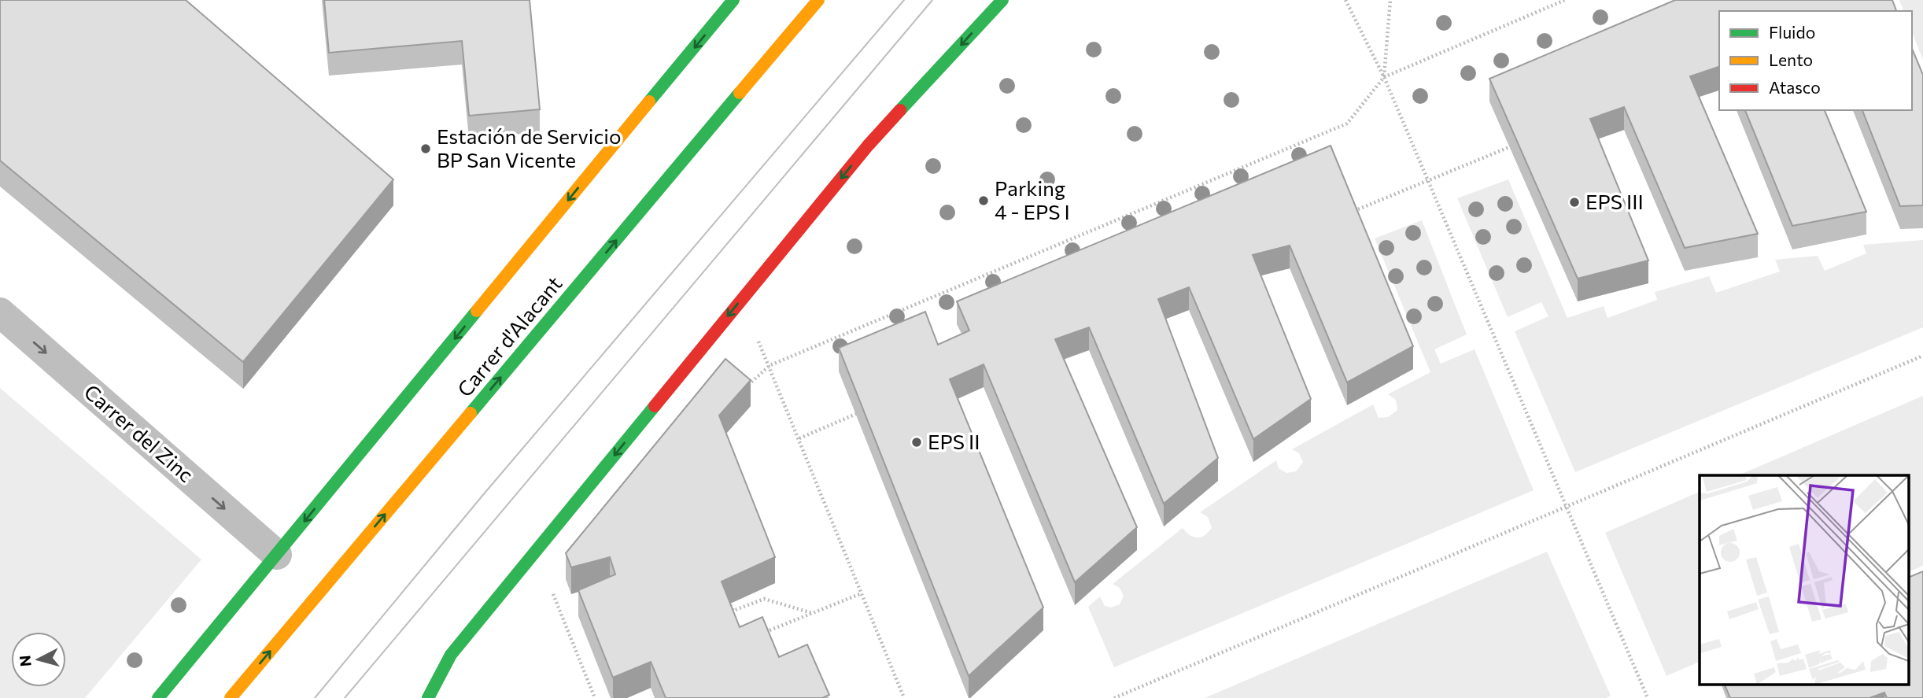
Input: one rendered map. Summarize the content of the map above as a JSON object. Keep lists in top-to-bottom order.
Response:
{
  "streets": {
    "main road": ["Carrer d'Alacant"],
    "street": ["Carrer del Zinc"]
  },
  "crossings": [
    ["Carrer d'Alacant", "Carrer del Zinc"]
  ],
  "one_way": ["Carrer del Zinc"],
  "places": [
    "Estación de Servicio BP San Vicente",
    "Parking 4 - EPS I",
    "EPS III",
    "EPS II"
  ],
  "legend": ["Fluido", "Lento", "Atasco"],
  "north": "left"
}
